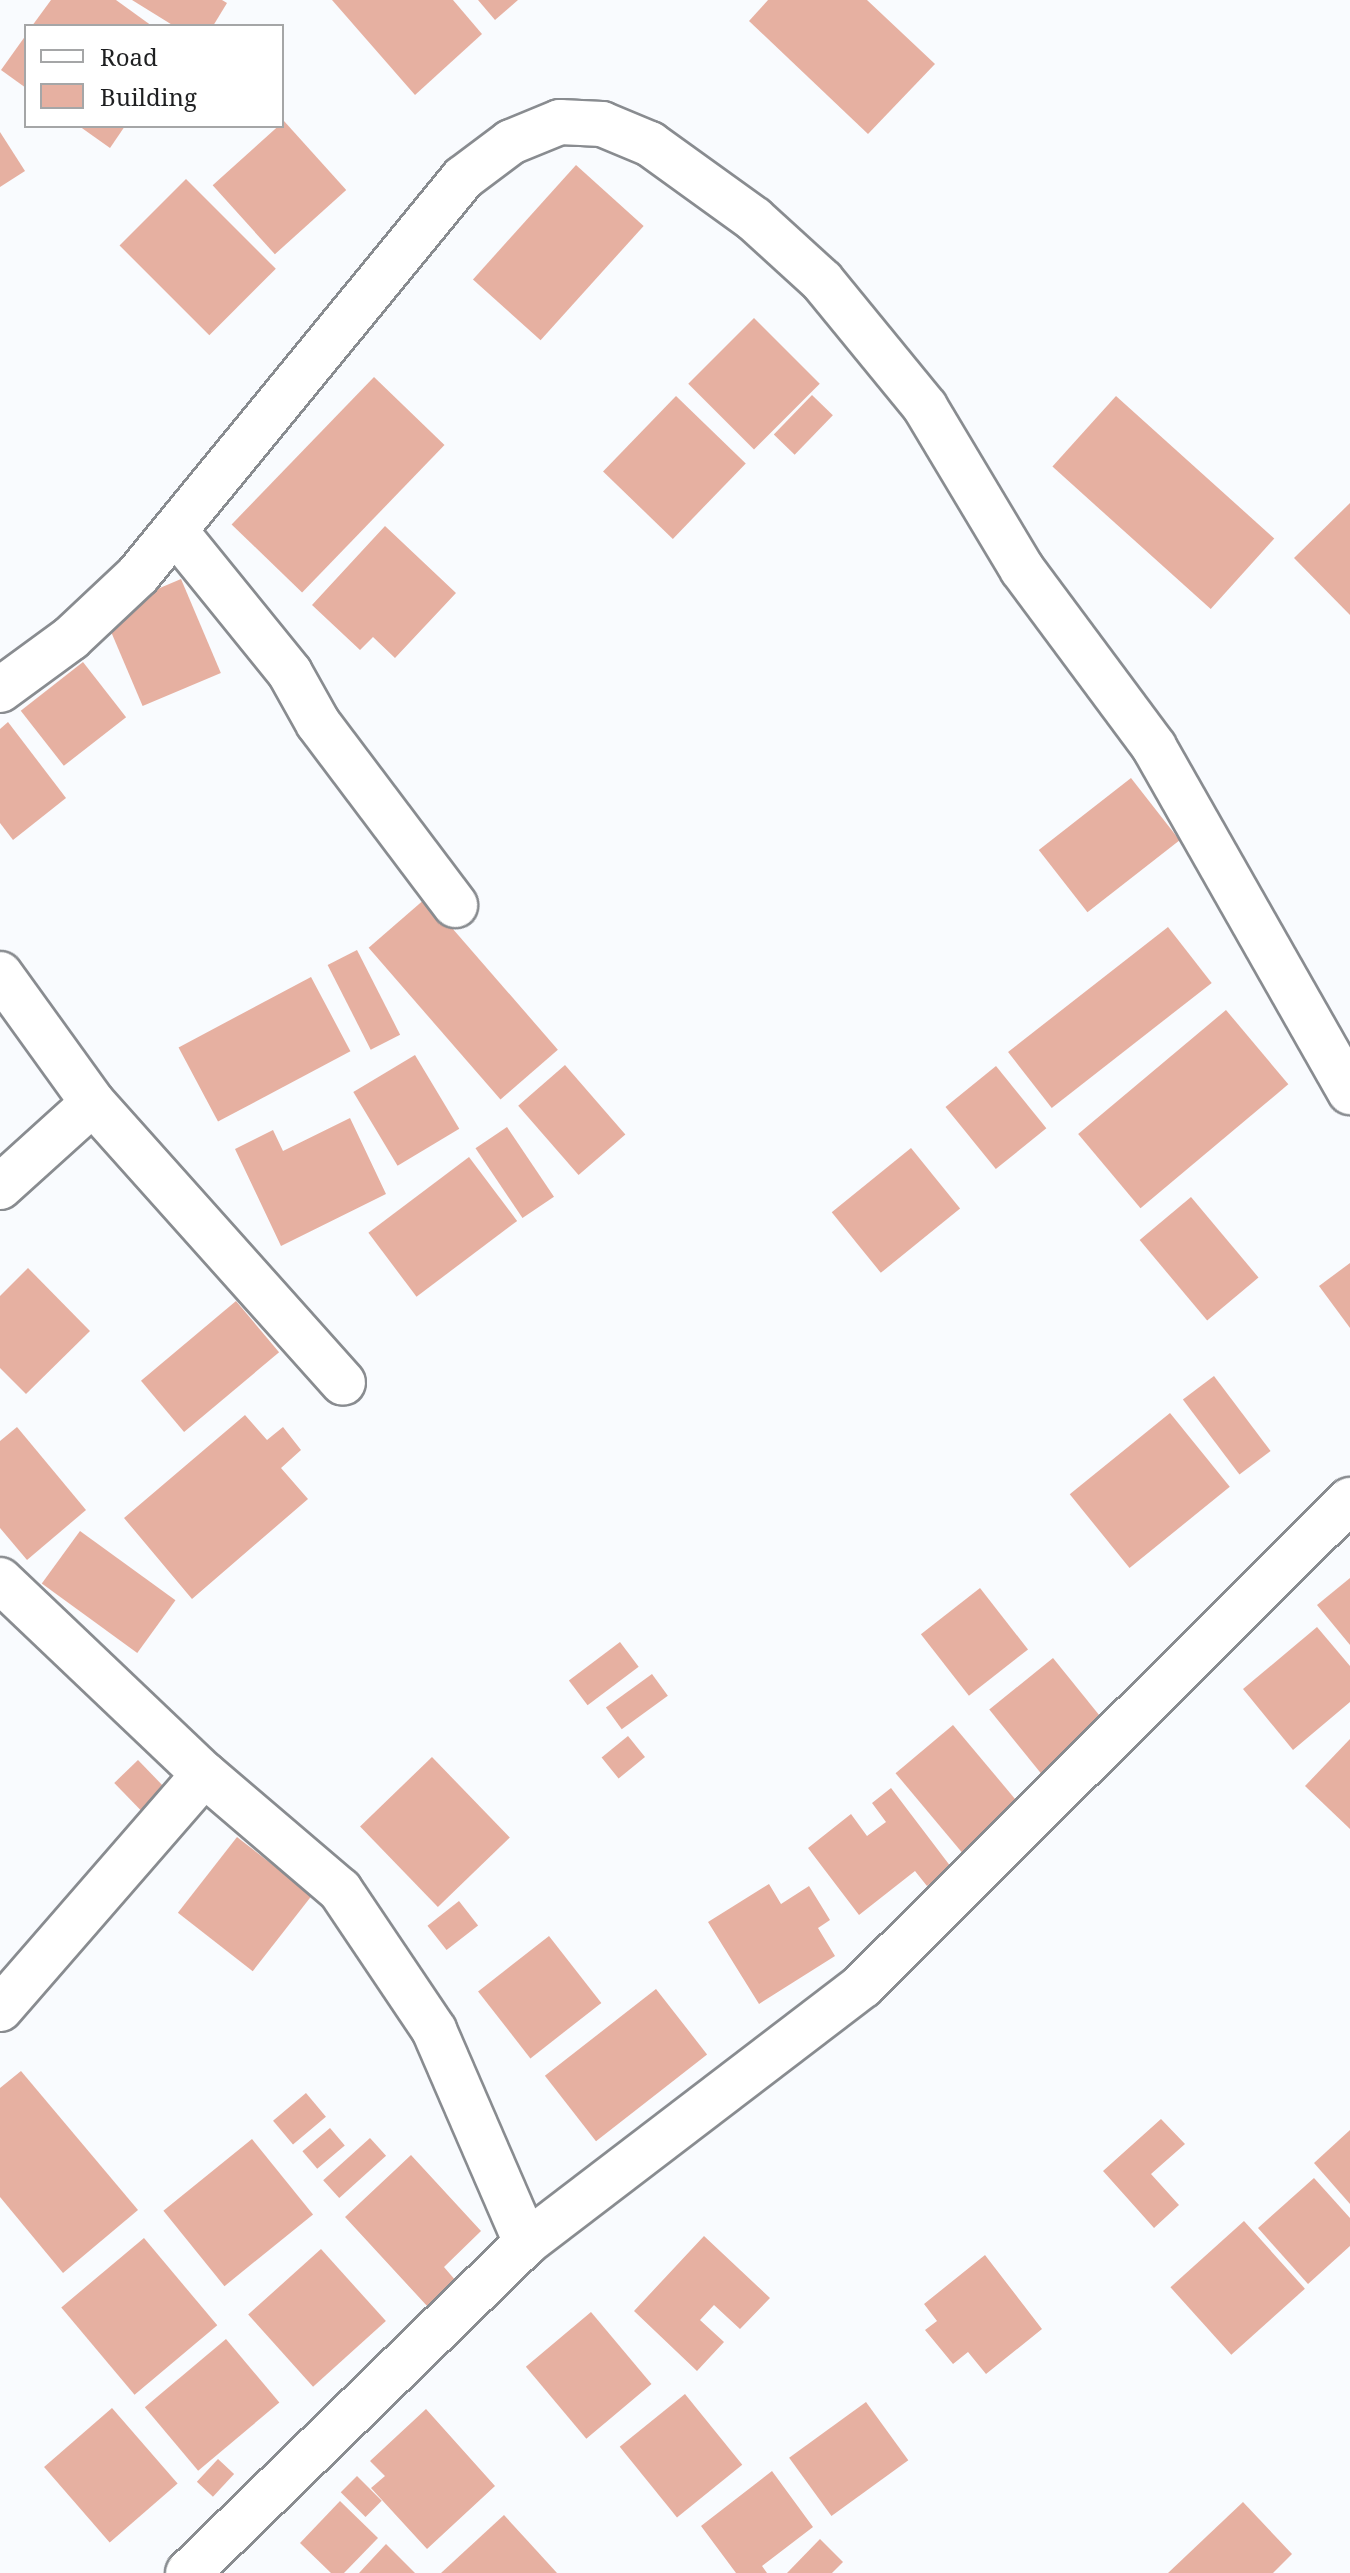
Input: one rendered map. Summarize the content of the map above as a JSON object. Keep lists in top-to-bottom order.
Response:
{
  "legend": ["Road", "Building"]
}
